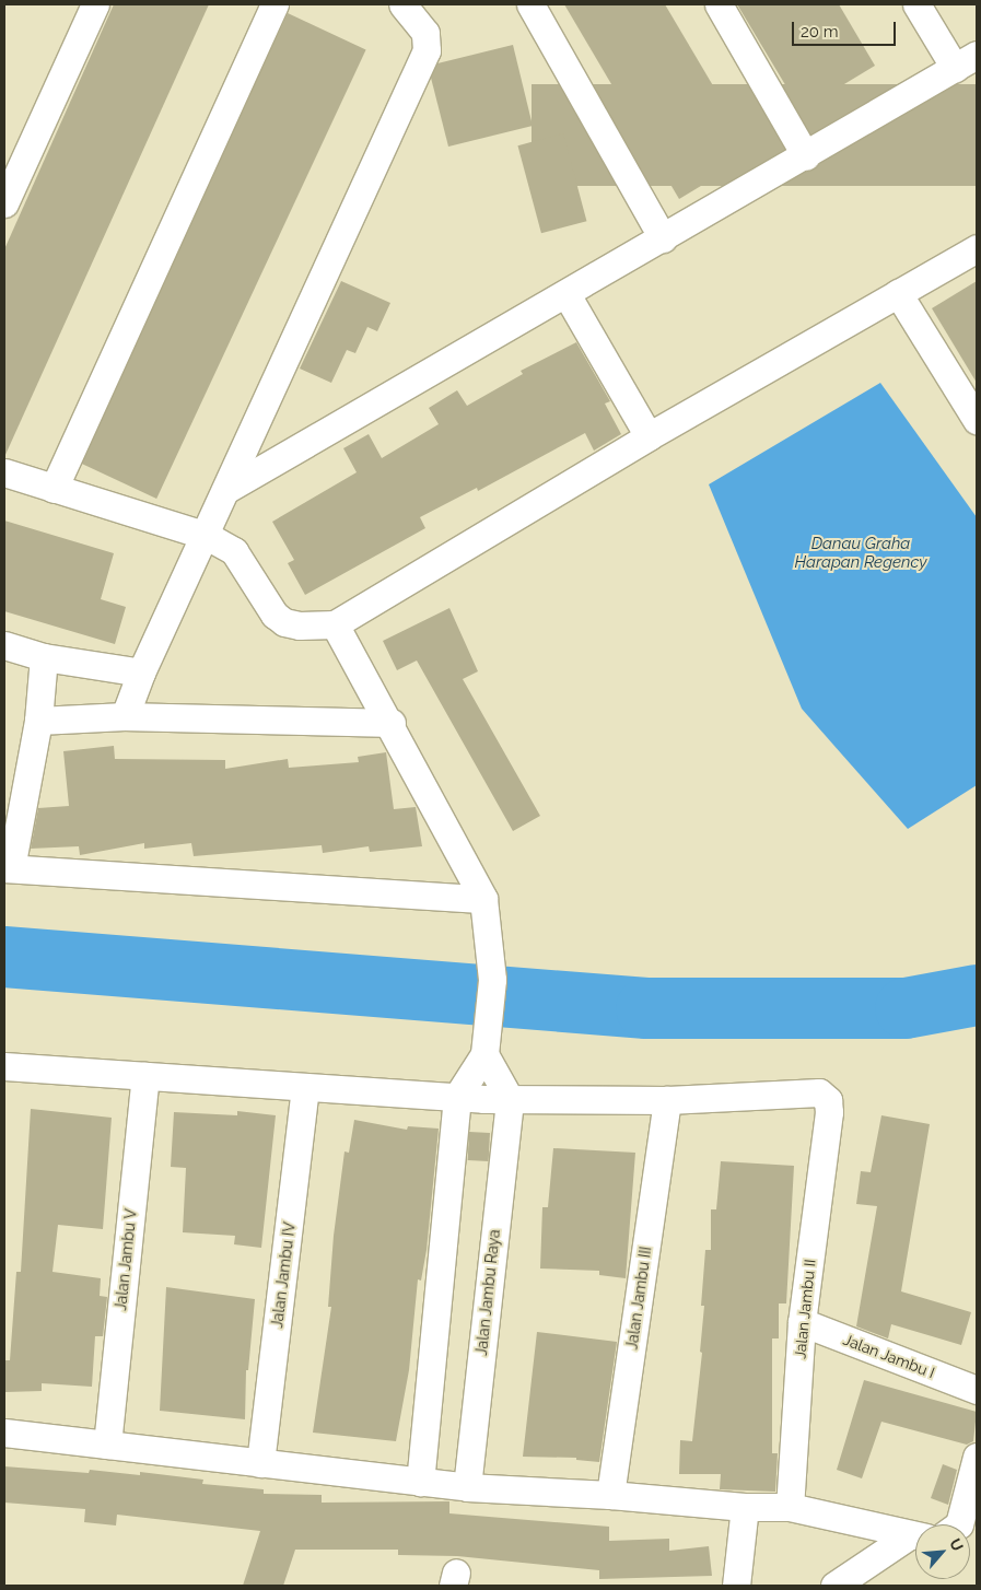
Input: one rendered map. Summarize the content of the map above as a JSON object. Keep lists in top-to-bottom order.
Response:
{
  "streets": {
    "street": [
      "Jalan Jambu V",
      "Jalan Jambu IV",
      "Jalan Jambu Raya",
      "Jalan Jambu III",
      "Jalan Jambu II",
      "Jalan Jambu I"
    ]
  },
  "crossings": [
    ["Jalan Jambu III", "Jalan Jambu II"],
    ["Jalan Jambu II", "Jalan Jambu I"]
  ],
  "water": ["Danau Graha Harapan Regency"],
  "scale_bar": "20 m",
  "north": "top right"
}
